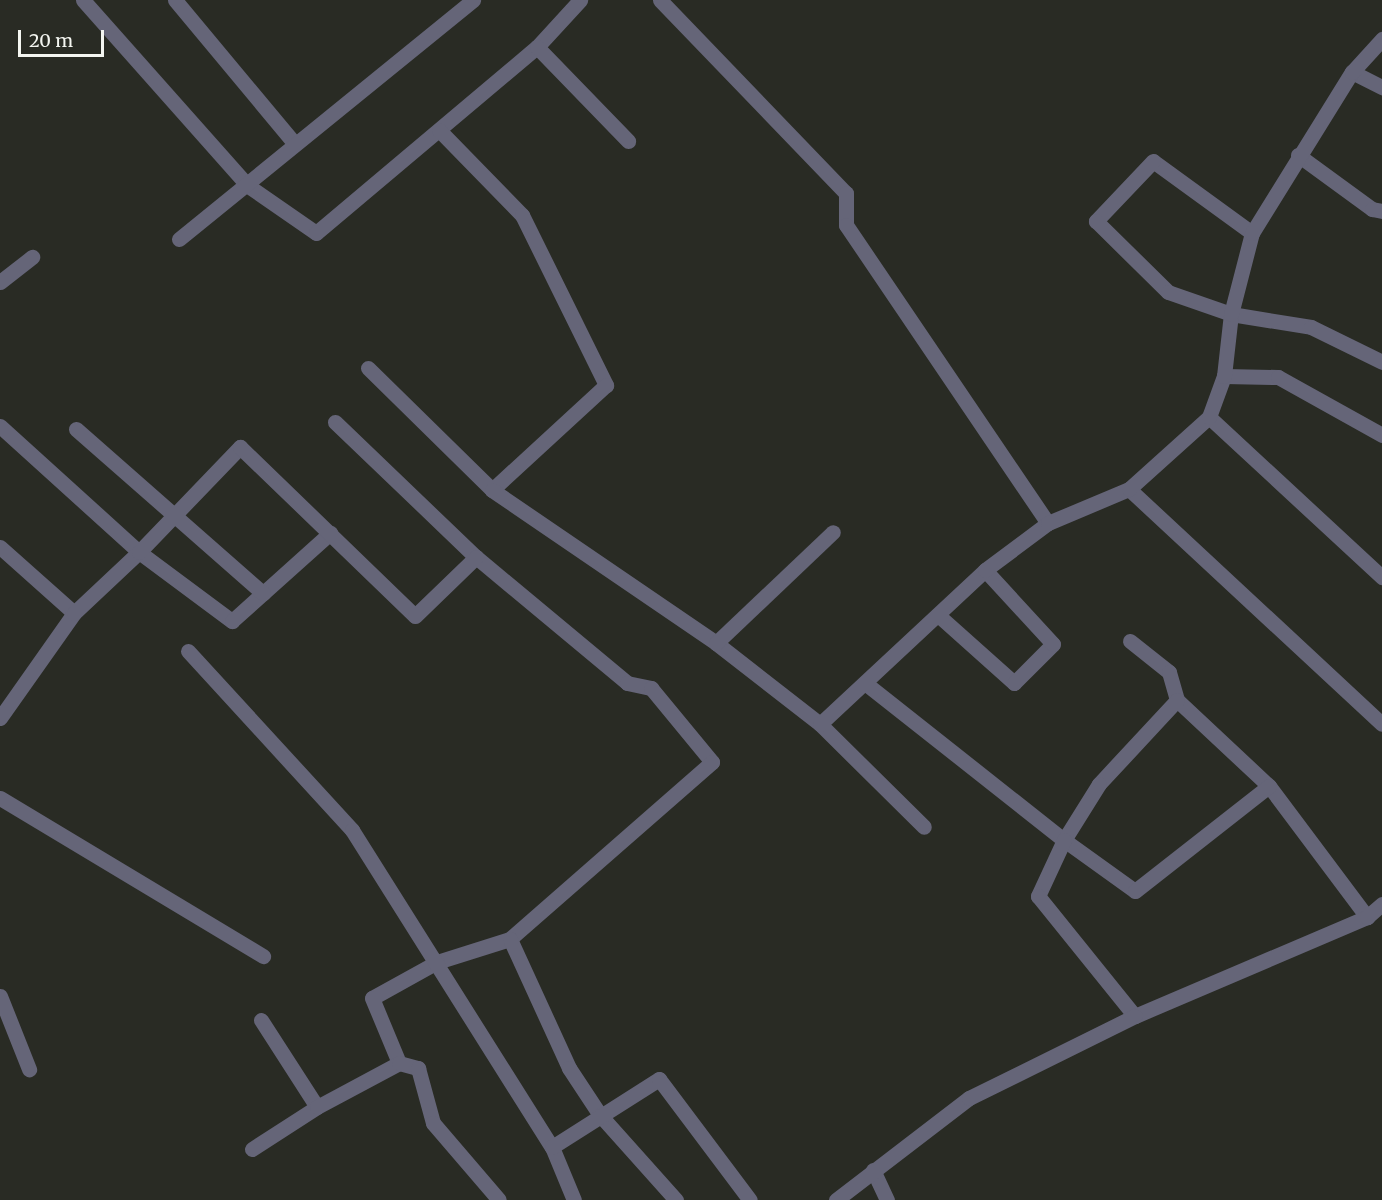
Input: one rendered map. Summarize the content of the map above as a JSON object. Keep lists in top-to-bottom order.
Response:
{
  "scale_bar": "20 m"
}
